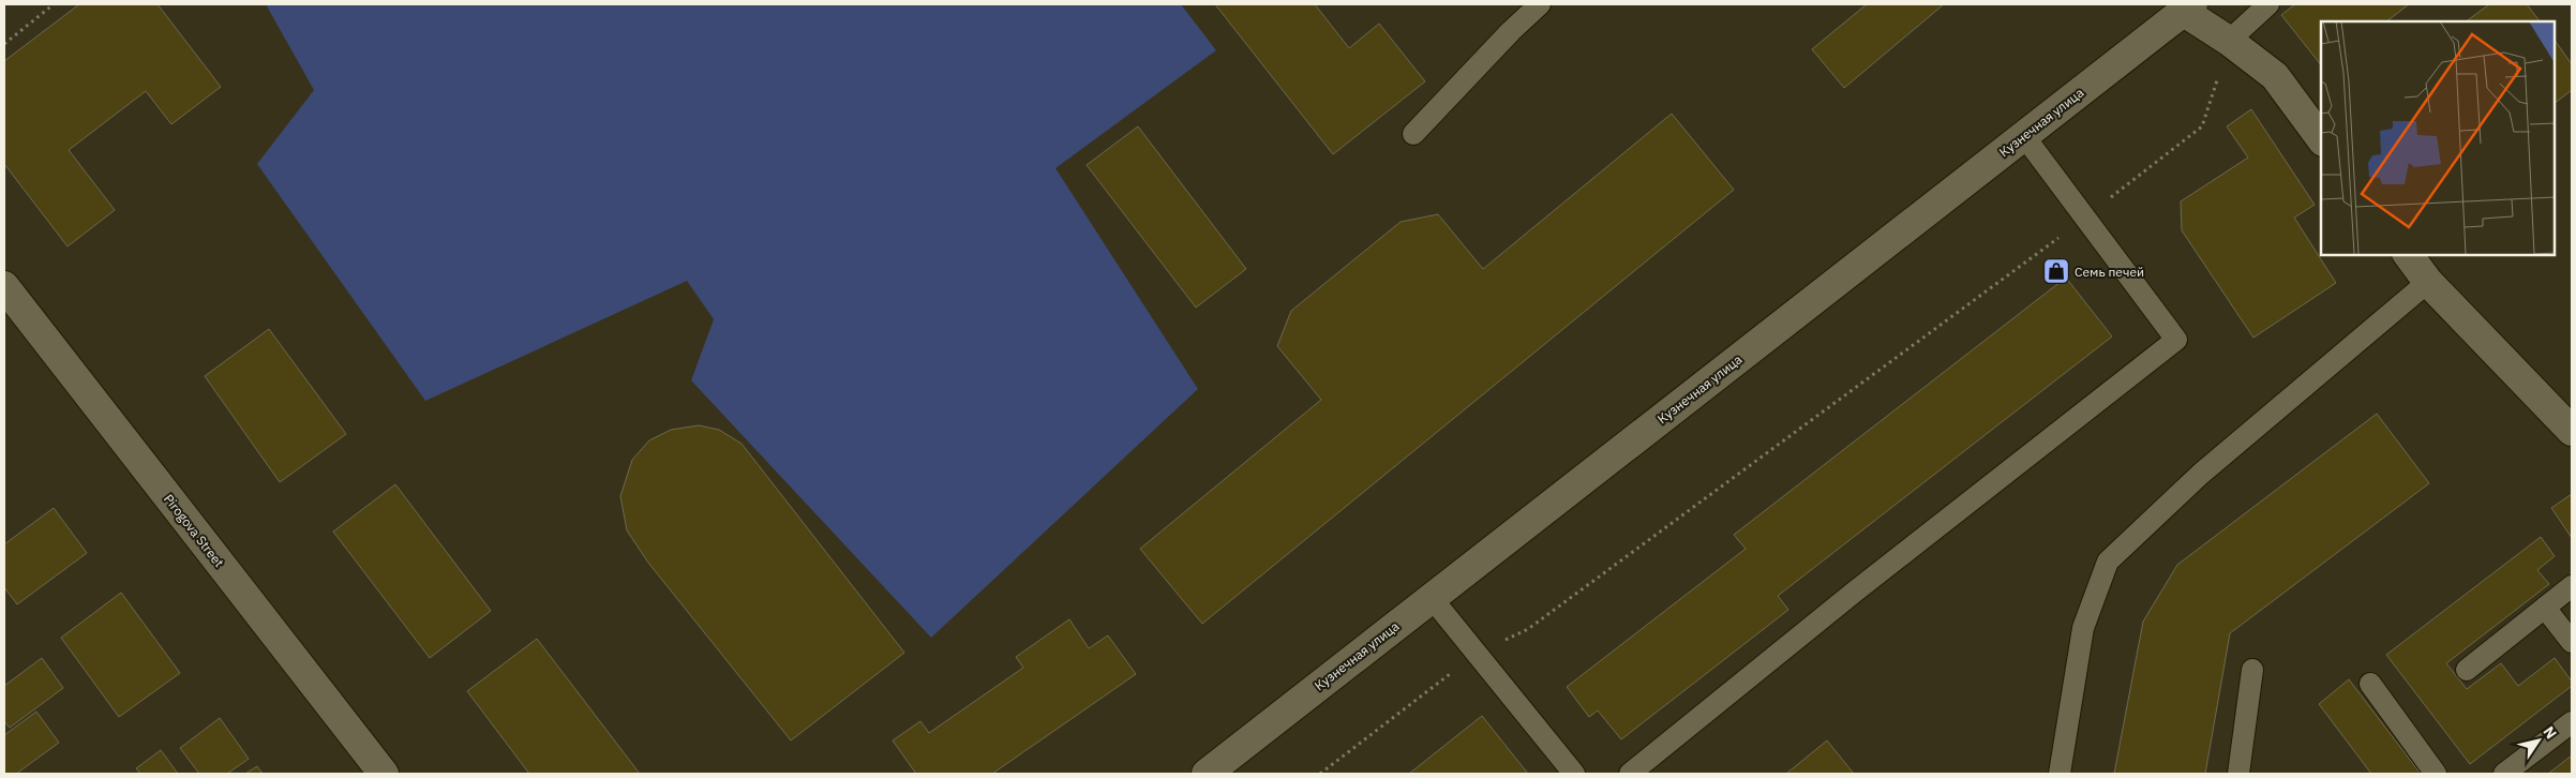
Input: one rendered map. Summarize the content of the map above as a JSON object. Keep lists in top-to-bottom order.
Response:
{
  "streets": {
    "street": ["Кузнечная улица", "Pirogova Street"]
  },
  "places": {
    "shop": ["Семь печей"]
  },
  "north": "top right"
}
